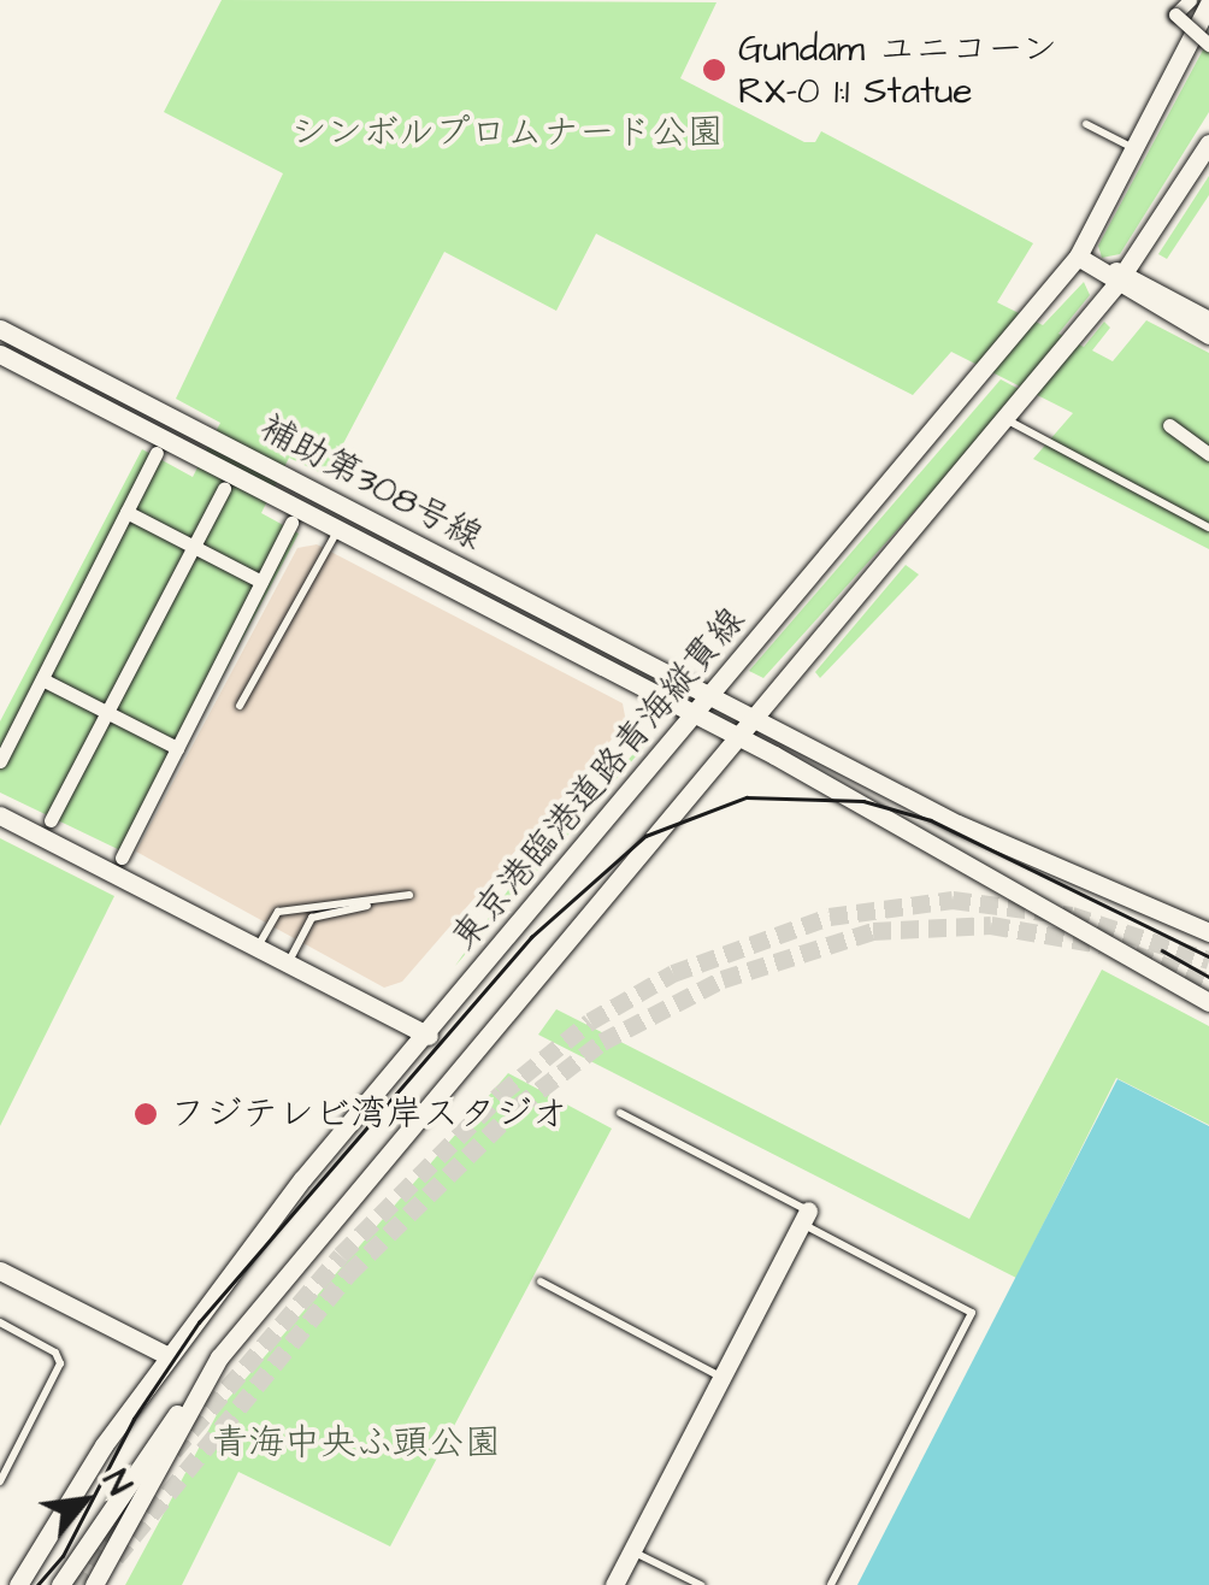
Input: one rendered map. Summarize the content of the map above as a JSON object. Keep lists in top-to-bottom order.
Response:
{
  "streets": {
    "street": ["補助第308号線", "東京港臨港道路青海縦貫線"]
  },
  "crossings": [
    ["補助第308号線", "東京港臨港道路青海縦貫線"]
  ],
  "parks": ["シンボルプロムナード公園", "青海中央ふ頭公園"],
  "places": ["Gundam ユニコーン RX-0 1:1 Statue", "フジテレビ湾岸スタジオ"],
  "north": "top right"
}
